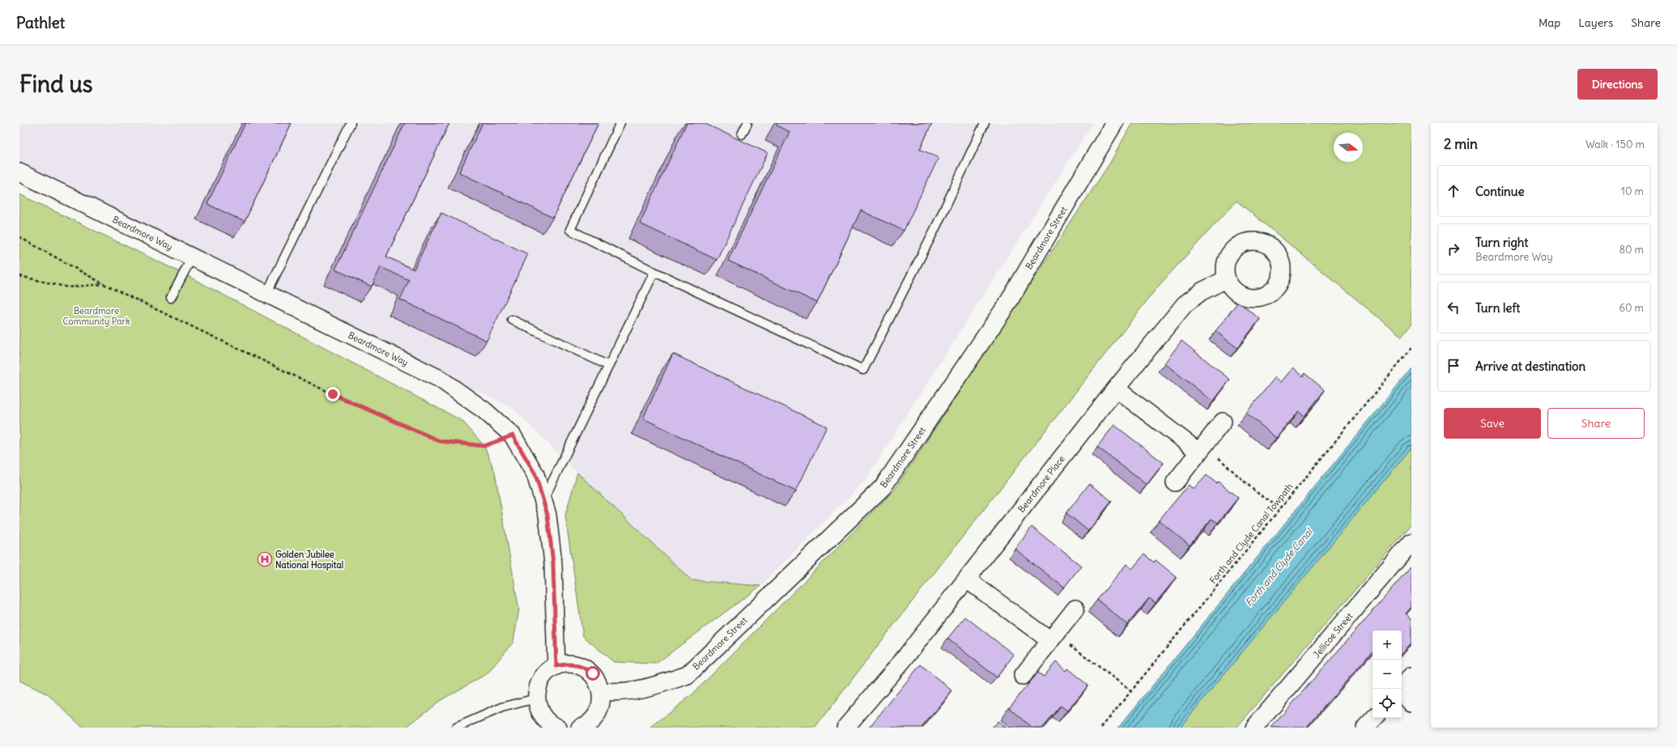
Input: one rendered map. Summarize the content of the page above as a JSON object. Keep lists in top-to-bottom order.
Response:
{
  "streets": {
    "street": [
      "Beardmore Way",
      "Beardmore Street",
      "Beardmore Place",
      "Jellicoe Street"
    ],
    "path": ["Forth and Clyde Canal Towpath"]
  },
  "water": ["Forth and Clyde Canal"],
  "parks": ["Beardmore Community Park"],
  "places": {
    "hospital": ["Golden Jubilee National Hospital"]
  },
  "north": "right",
  "page": {
    "header": "Pathlet",
    "nav": ["Map", "Layers", "Share"],
    "buttons": [
      "Directions",
      ["Save", "Share"]
    ],
    "title": "Find us",
    "heading": ["2 min", "Walk · 150 m"],
    "list": [
      ["Continue", "10 m"],
      ["Turn right", "Beardmore Way", "80 m"],
      ["Turn left", "60 m"],
      "Arrive at destination"
    ],
    "map_buttons": ["+", "−"]
  }
}
